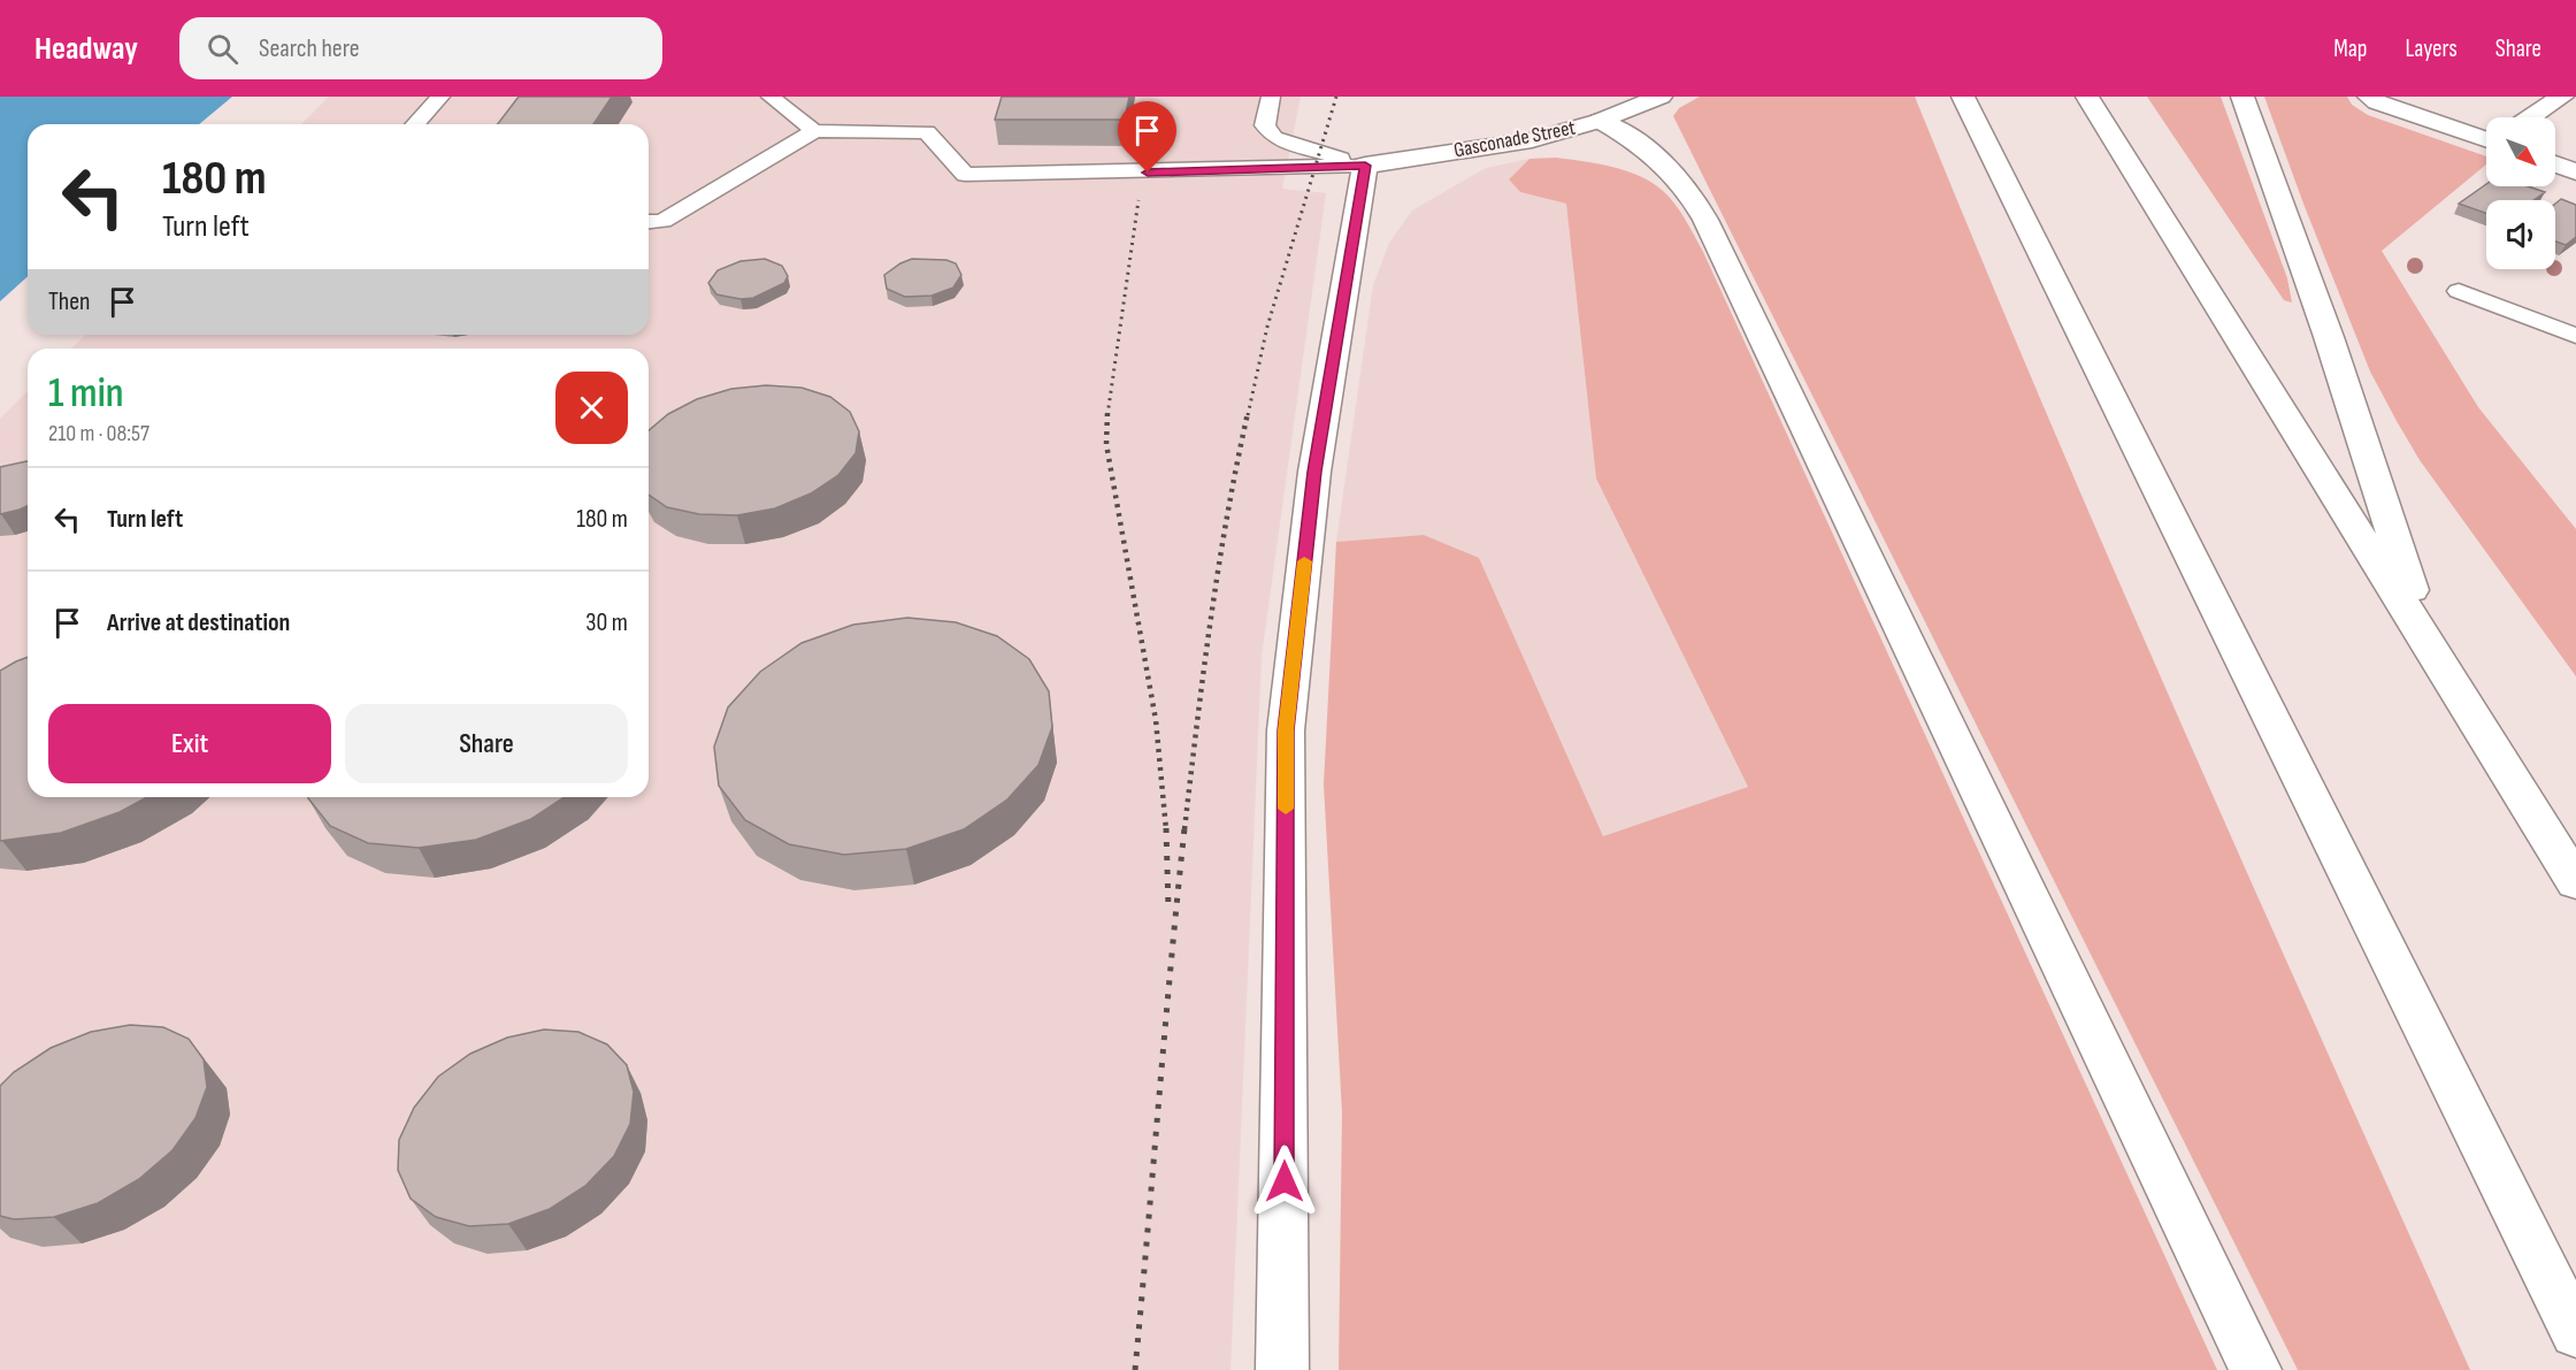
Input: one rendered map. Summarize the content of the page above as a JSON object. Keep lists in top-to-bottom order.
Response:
{
  "streets": {
    "main road": ["Gasconade Street"]
  },
  "north": "bottom right",
  "page": {
    "header": "Headway",
    "search": "Search here",
    "nav": ["Map", "Layers", "Share"],
    "turn": ["180 m", "Turn left"],
    "then": "Then",
    "heading": ["1 min", "210 m · 08:57"],
    "list": [
      {
        "name": "Turn left",
        "value": "180 m"
      },
      {
        "name": "Arrive at destination",
        "value": "30 m"
      }
    ],
    "buttons": ["Exit", "Share"]
  }
}
